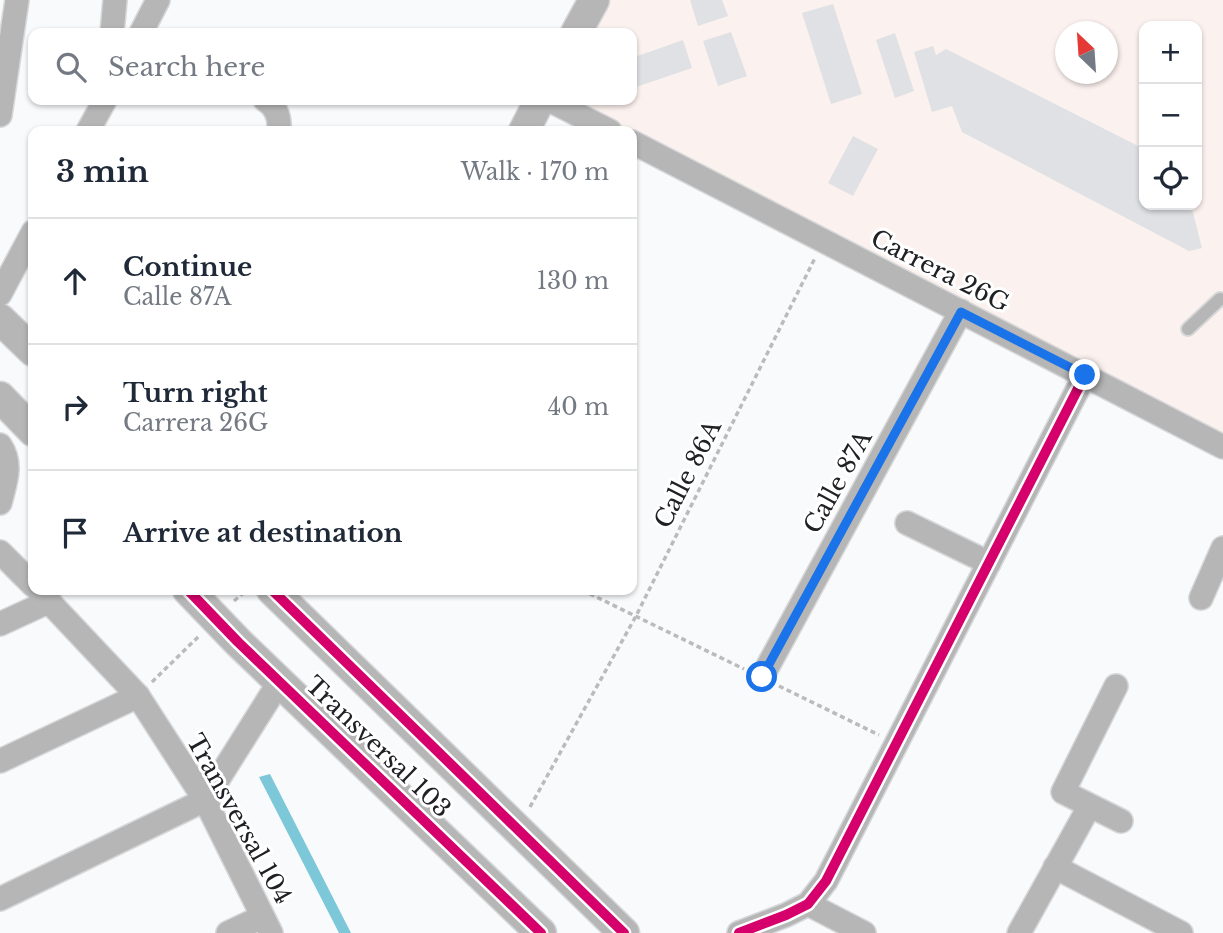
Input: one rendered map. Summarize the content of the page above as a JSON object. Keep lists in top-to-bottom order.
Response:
{
  "streets": {
    "street": [
      "Carrera 26G",
      "Calle 87A",
      "Transversal 103",
      "Transversal 104"
    ],
    "path": ["Calle 86A"]
  },
  "crossings": [
    ["Carrera 26G", "Calle 86A"],
    ["Carrera 26G", "Calle 87A"],
    ["Calle 86A", "Transversal 103"]
  ],
  "north": "top left",
  "page": {
    "map_buttons": ["+", "−"],
    "search": "Search here",
    "heading": ["3 min", "Walk · 170 m"],
    "list": [
      ["Continue", "Calle 87A", "130 m"],
      ["Turn right", "Carrera 26G", "40 m"],
      "Arrive at destination"
    ]
  }
}
